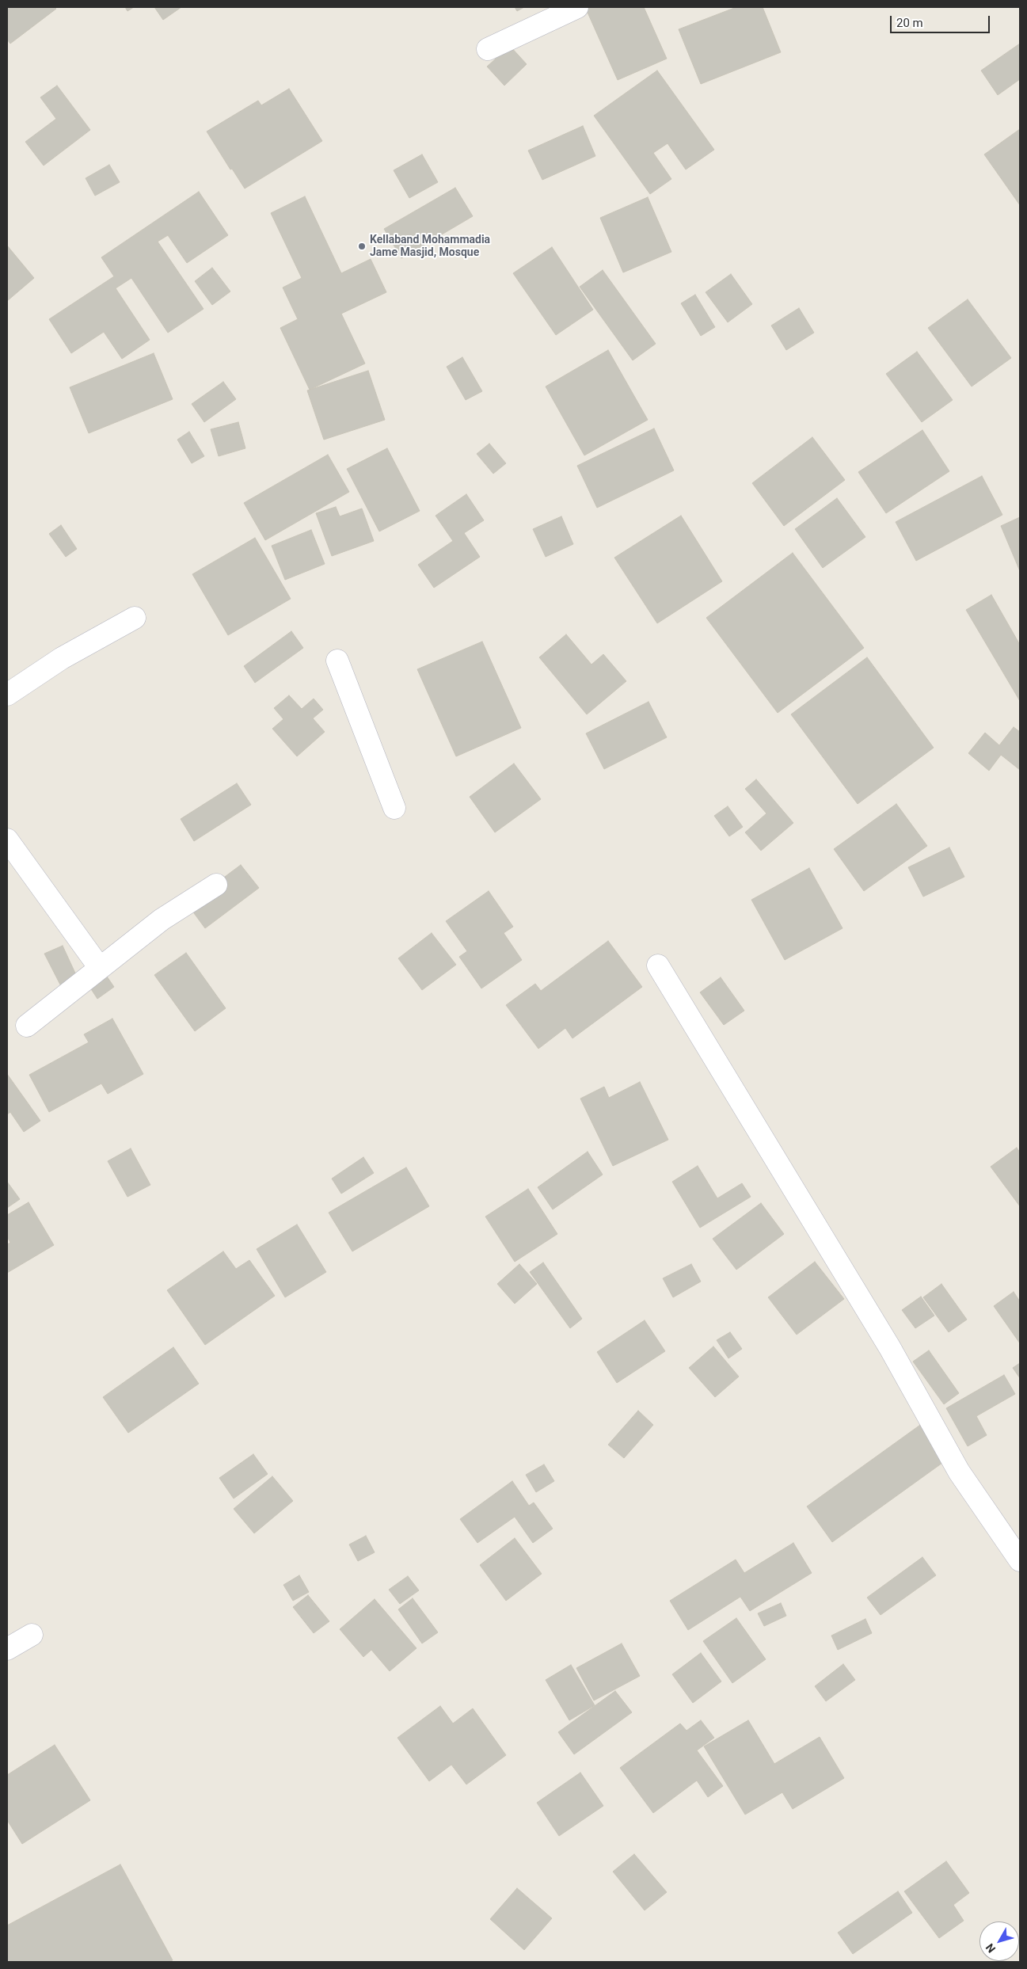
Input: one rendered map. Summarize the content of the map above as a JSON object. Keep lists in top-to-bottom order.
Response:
{
  "places": ["Kellaband Mohammadia Jame Masjid, Mosque"],
  "scale_bar": "20 m",
  "north": "bottom left"
}
